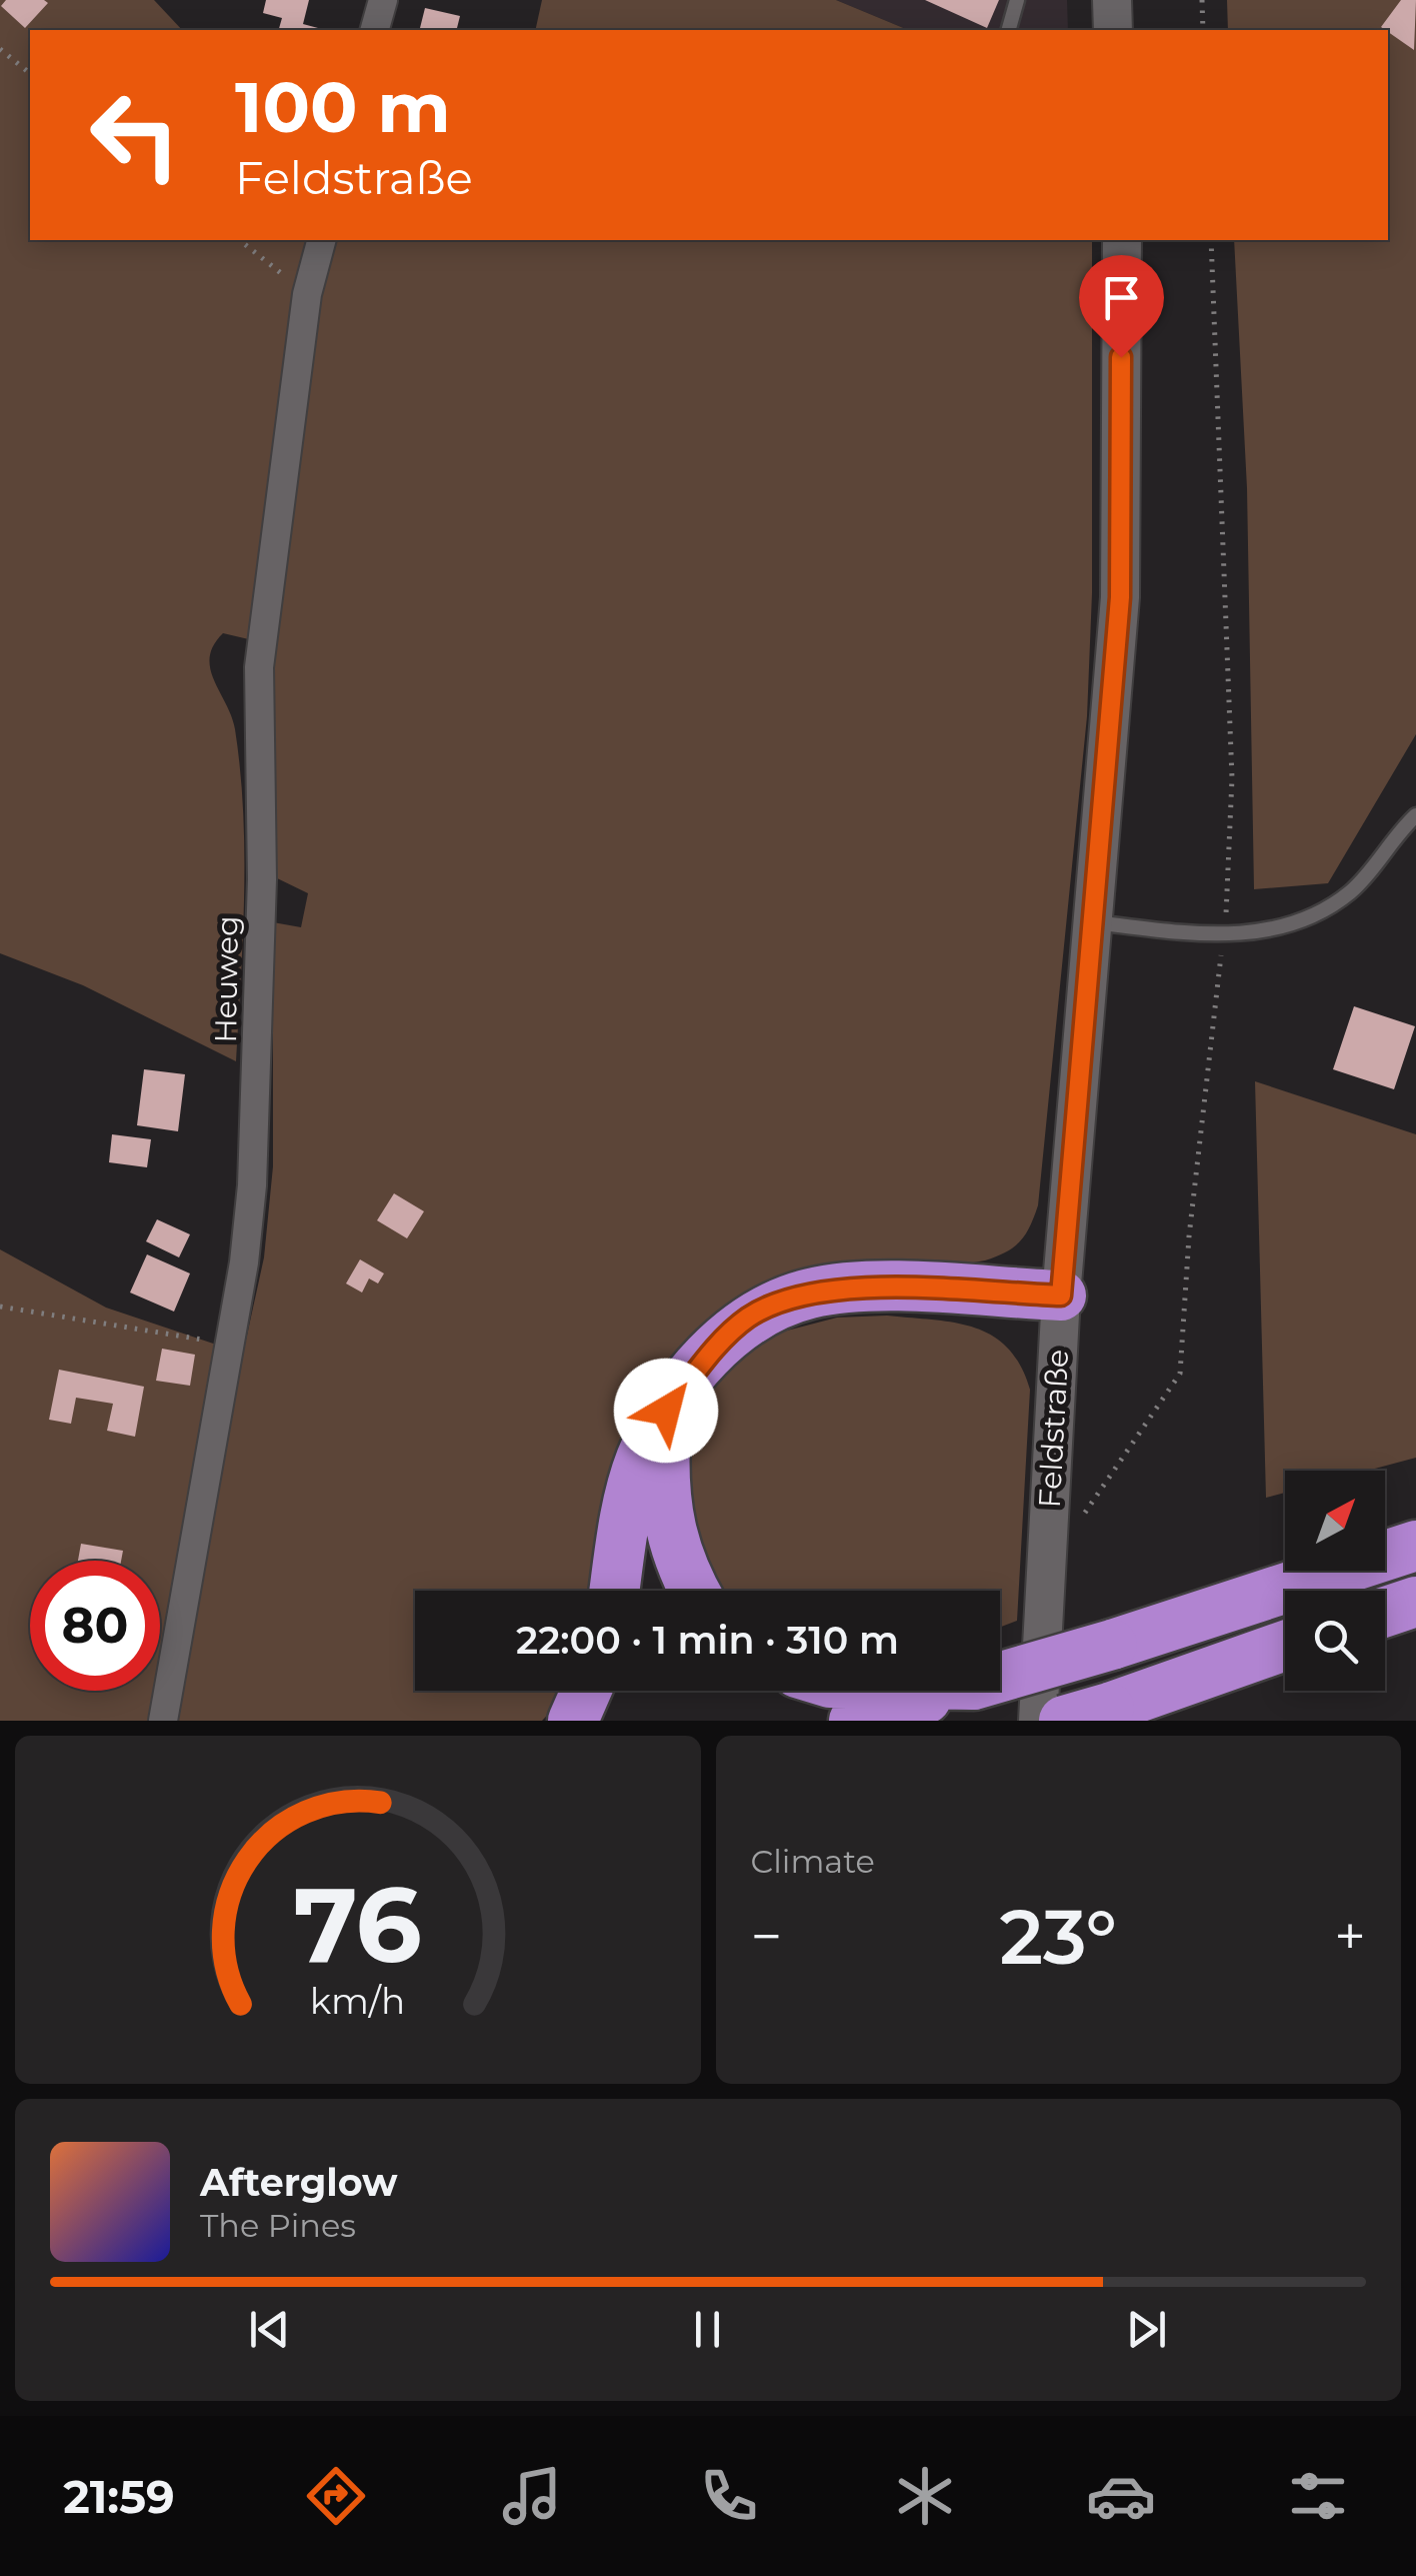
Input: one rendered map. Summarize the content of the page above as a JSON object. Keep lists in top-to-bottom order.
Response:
{
  "streets": {
    "main road": ["Feldstraße"],
    "street": ["Heuweg"]
  },
  "north": "top right",
  "page": {
    "turn": ["100 m", "Feldstraße"],
    "limit": "80",
    "trip": "22:00 · 1 min · 310 m",
    "tile": "Climate",
    "heat": ["−", "23°", "+"],
    "song": ["Afterglow", "The Pines"],
    "tabs": "21:59",
    "gauge": ["76", "km/h"]
  }
}
